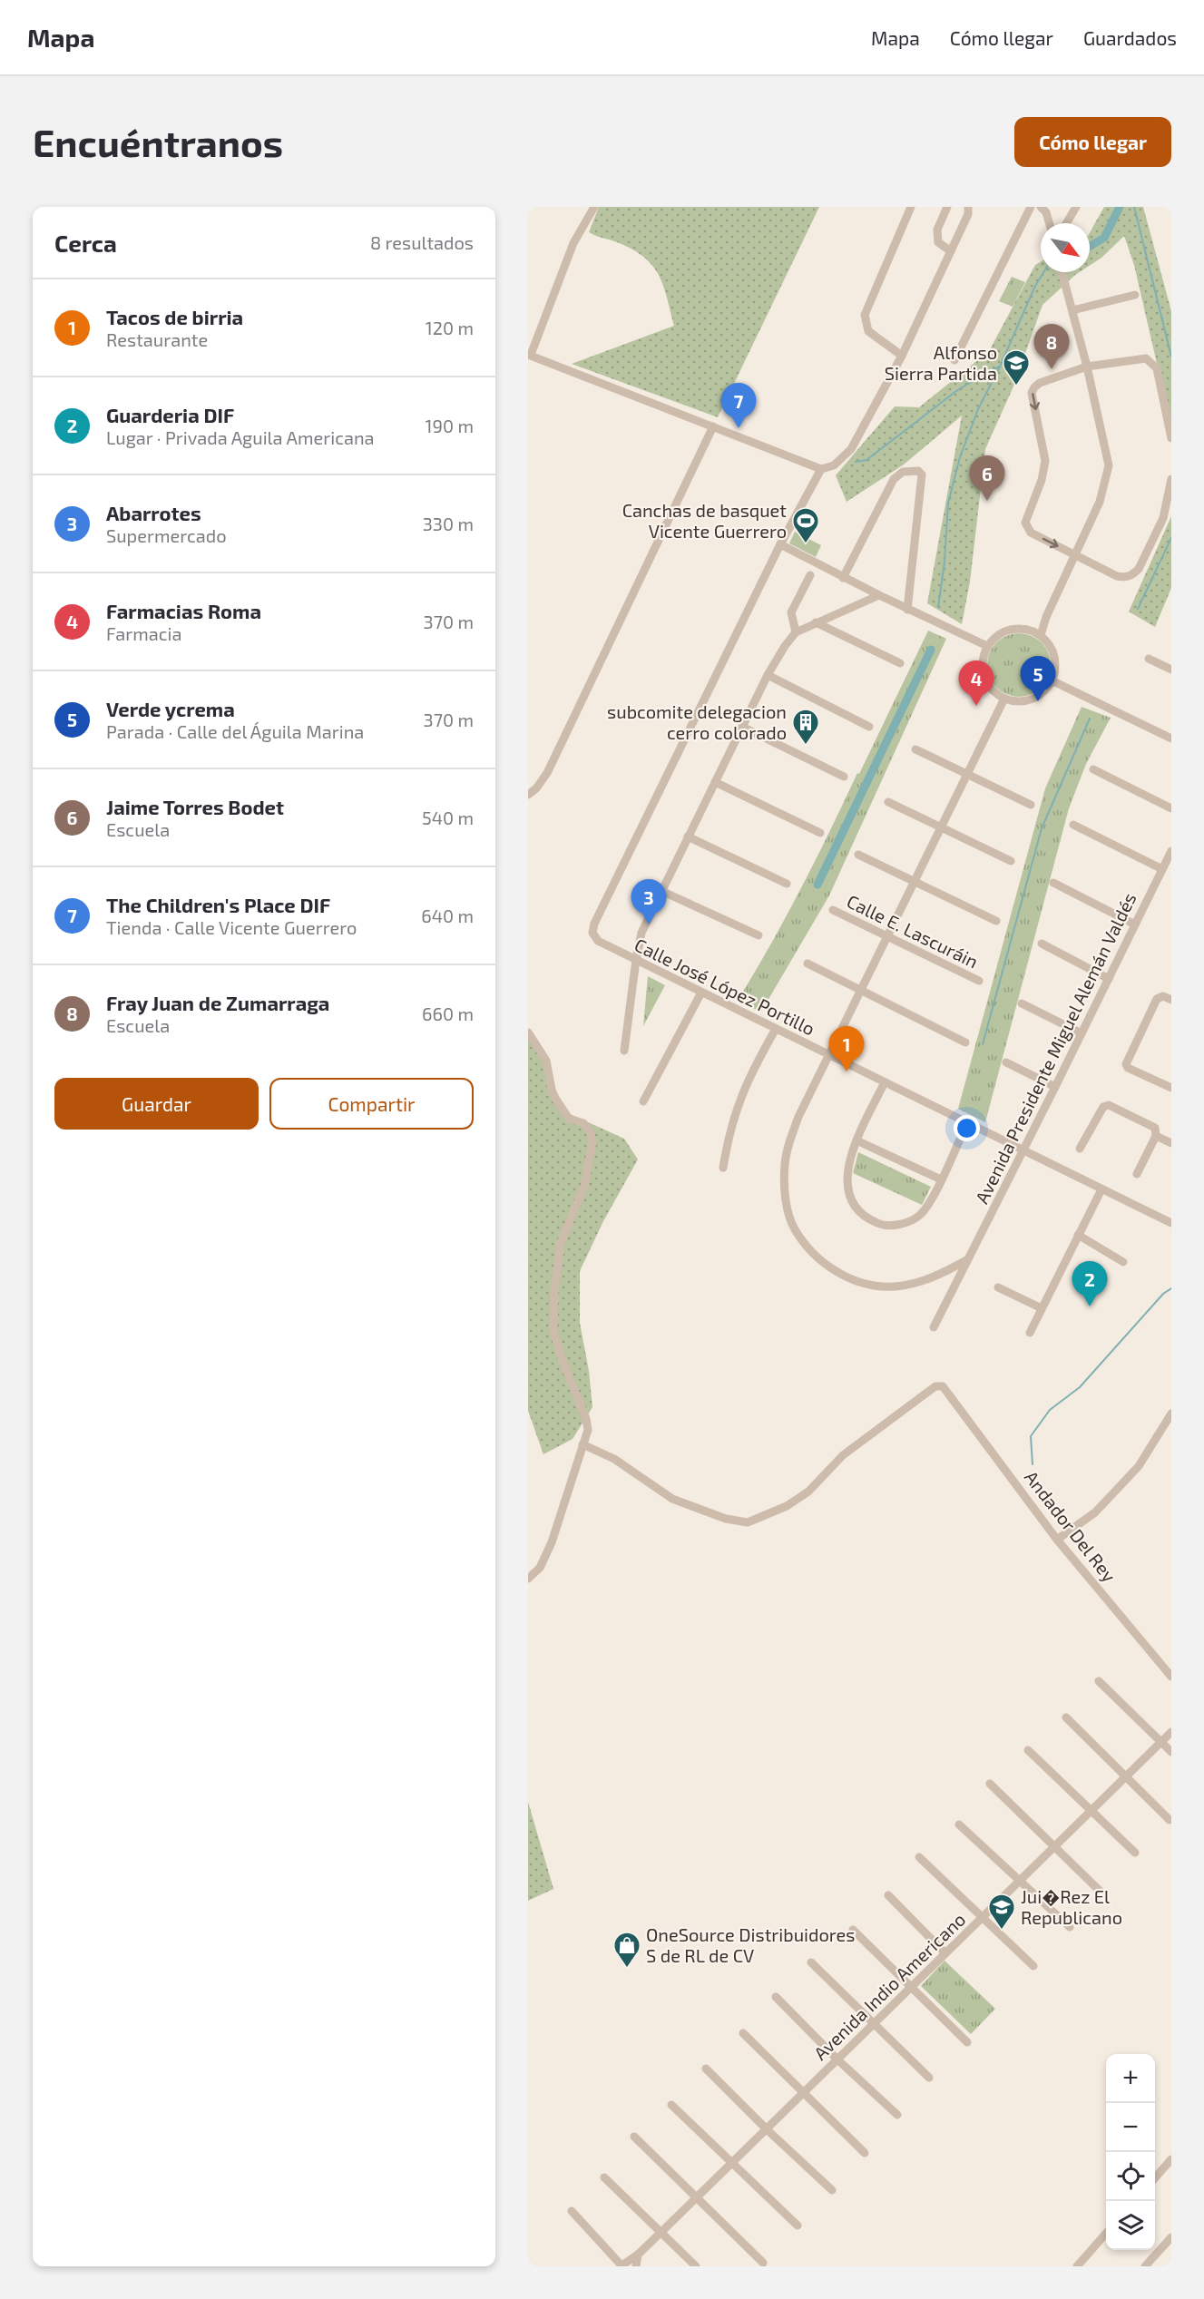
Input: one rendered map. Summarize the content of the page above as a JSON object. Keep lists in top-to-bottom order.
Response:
{
  "streets": {
    "street": [
      "Calle E. Lascuráin",
      "Calle José López Portillo",
      "Avenida Presidente Miguel Alemán Valdés",
      "Andador Del Rey",
      "Avenida Indio Americano"
    ]
  },
  "crossings": [
    ["Calle José López Portillo", "Avenida Presidente Miguel Alemán Valdés"]
  ],
  "places": {
    "school or university": ["Alfonso Sierra Partida", "Jui�Rez El Republicano"],
    "sports": ["Canchas de basquet Vicente Guerrero"],
    "building": ["subcomite delegacion cerro colorado"],
    "shop": ["OneSource Distribuidores S de RL de CV"]
  },
  "north": "bottom right",
  "page": {
    "header": "Mapa",
    "nav": ["Mapa", "Cómo llegar", "Guardados"],
    "buttons": [
      "Cómo llegar",
      ["Guardar", "Compartir"]
    ],
    "title": "Encuéntranos",
    "heading": ["Cerca", "8 resultados"],
    "list": [
      {
        "mark": "1",
        "name": "Tacos de birria",
        "note": "Restaurante",
        "value": "120 m"
      },
      {
        "mark": "2",
        "name": "Guarderia DIF",
        "note": "Lugar · Privada Aguila Americana",
        "value": "190 m"
      },
      {
        "mark": "3",
        "name": "Abarrotes",
        "note": "Supermercado",
        "value": "330 m"
      },
      {
        "mark": "4",
        "name": "Farmacias Roma",
        "note": "Farmacia",
        "value": "370 m"
      },
      {
        "mark": "5",
        "name": "Verde ycrema",
        "note": "Parada · Calle del Águila Marina",
        "value": "370 m"
      },
      {
        "mark": "6",
        "name": "Jaime Torres Bodet",
        "note": "Escuela",
        "value": "540 m"
      },
      {
        "mark": "7",
        "name": "The Children's Place DIF",
        "note": "Tienda · Calle Vicente Guerrero",
        "value": "640 m"
      },
      {
        "mark": "8",
        "name": "Fray Juan de Zumarraga",
        "note": "Escuela",
        "value": "660 m"
      }
    ],
    "pins": [
      "8",
      "7",
      "6",
      "5",
      "4",
      "3",
      "1",
      "2"
    ],
    "map_buttons": ["+", "−"]
  }
}
